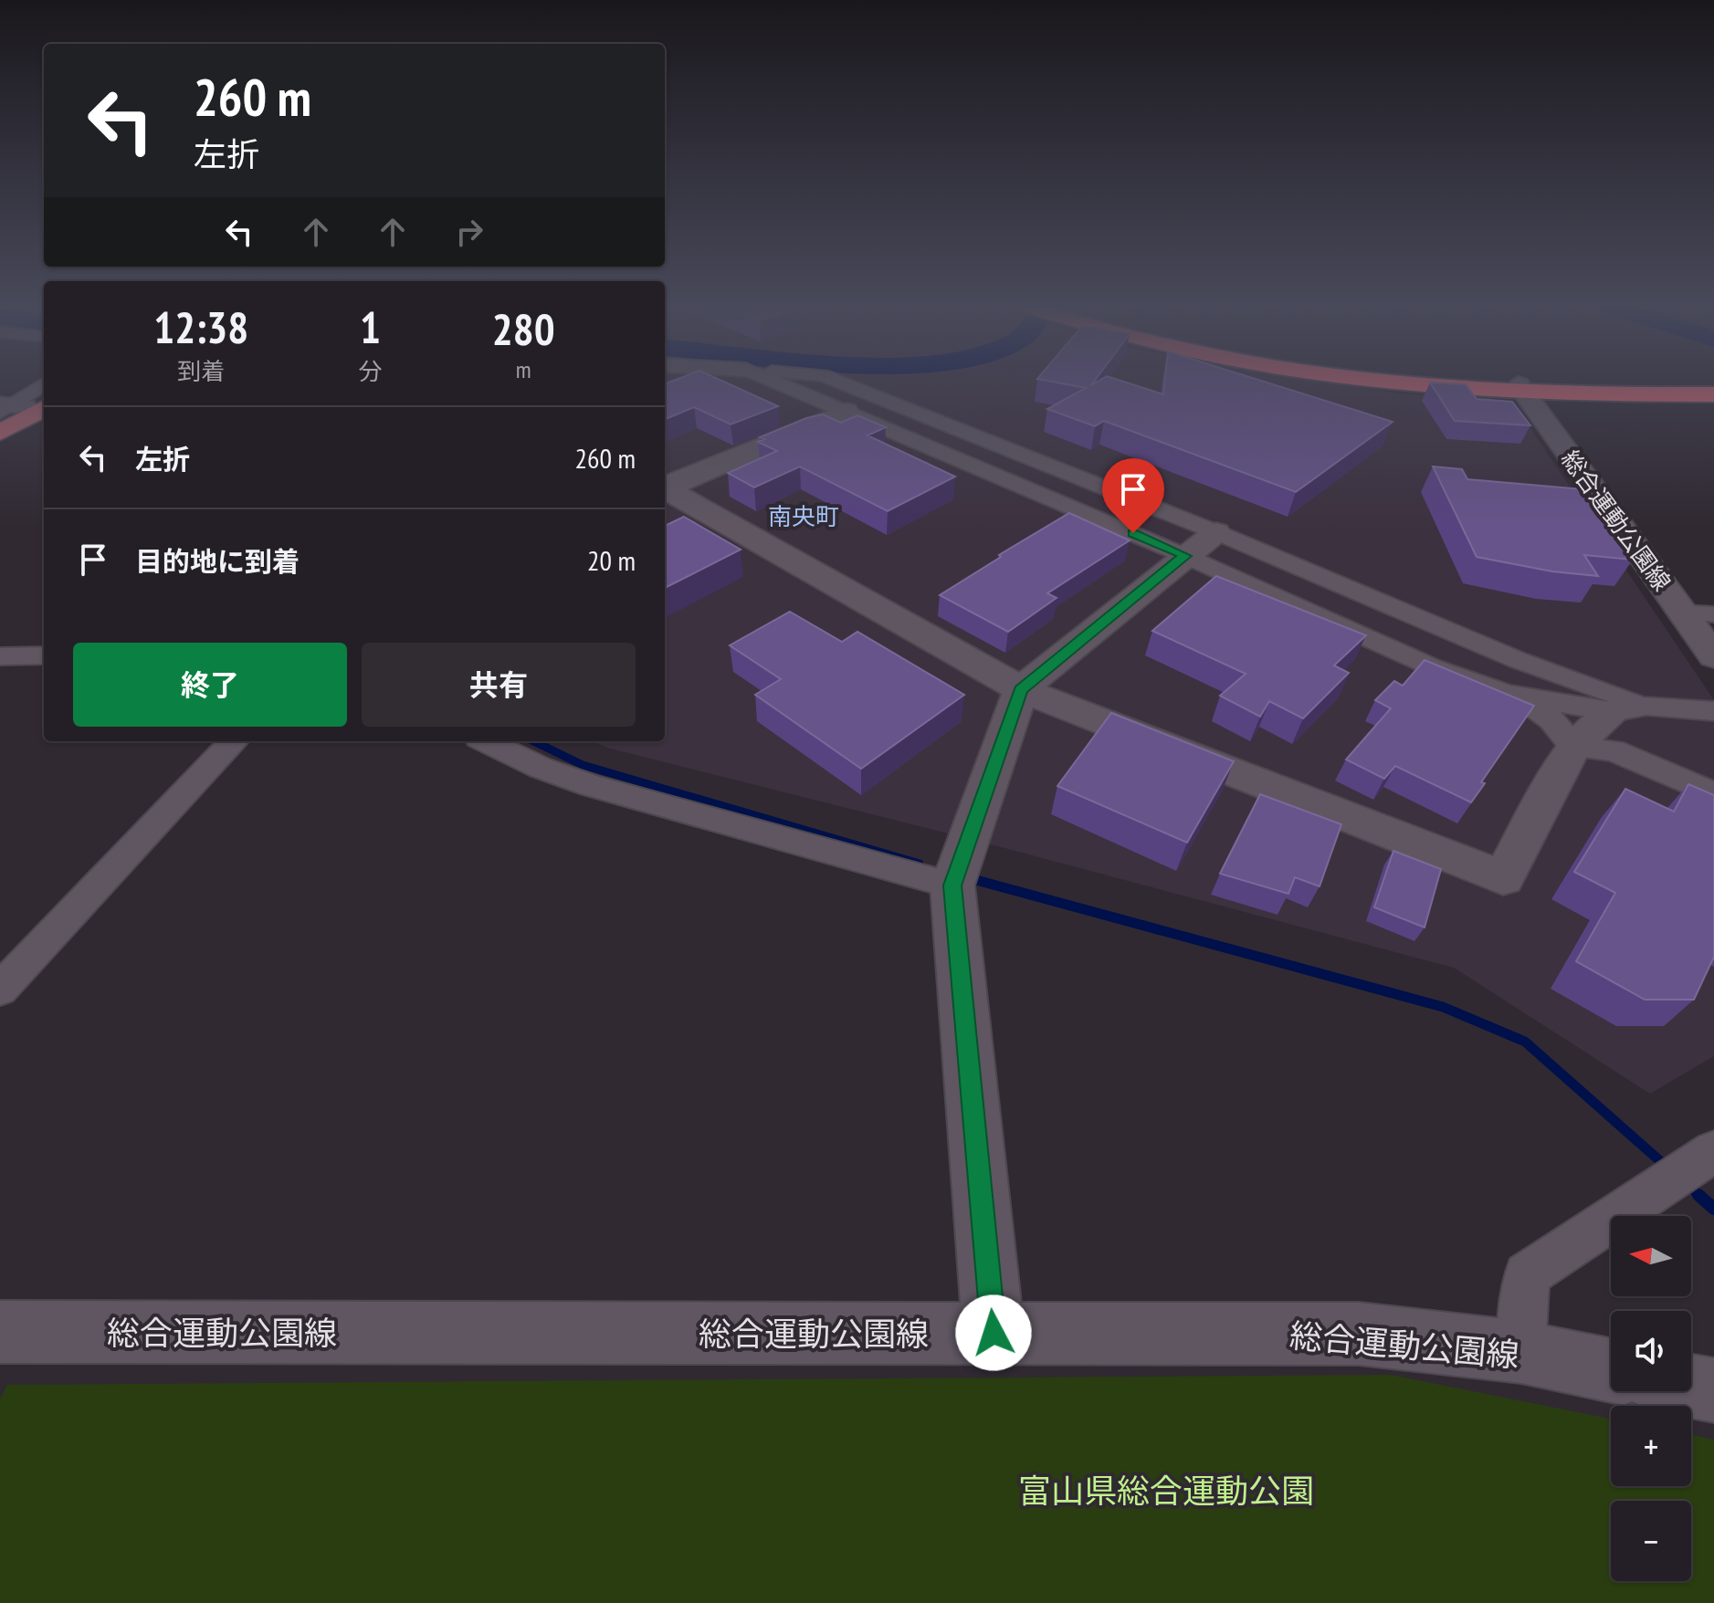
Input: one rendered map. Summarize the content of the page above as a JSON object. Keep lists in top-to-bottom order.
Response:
{
  "streets": {
    "street": ["総合運動公園線"]
  },
  "districts": ["南央町"],
  "parks": ["富山県総合運動公園"],
  "north": "left",
  "page": {
    "turn": ["260 m", "左折"],
    "eta": [
      "12:38",
      "到着",
      "1",
      "分",
      "280",
      "m"
    ],
    "list": [
      {
        "name": "左折",
        "value": "260 m"
      },
      {
        "name": "目的地に到着",
        "value": "20 m"
      }
    ],
    "buttons": ["終了", "共有"],
    "map_buttons": ["+", "−"]
  }
}
